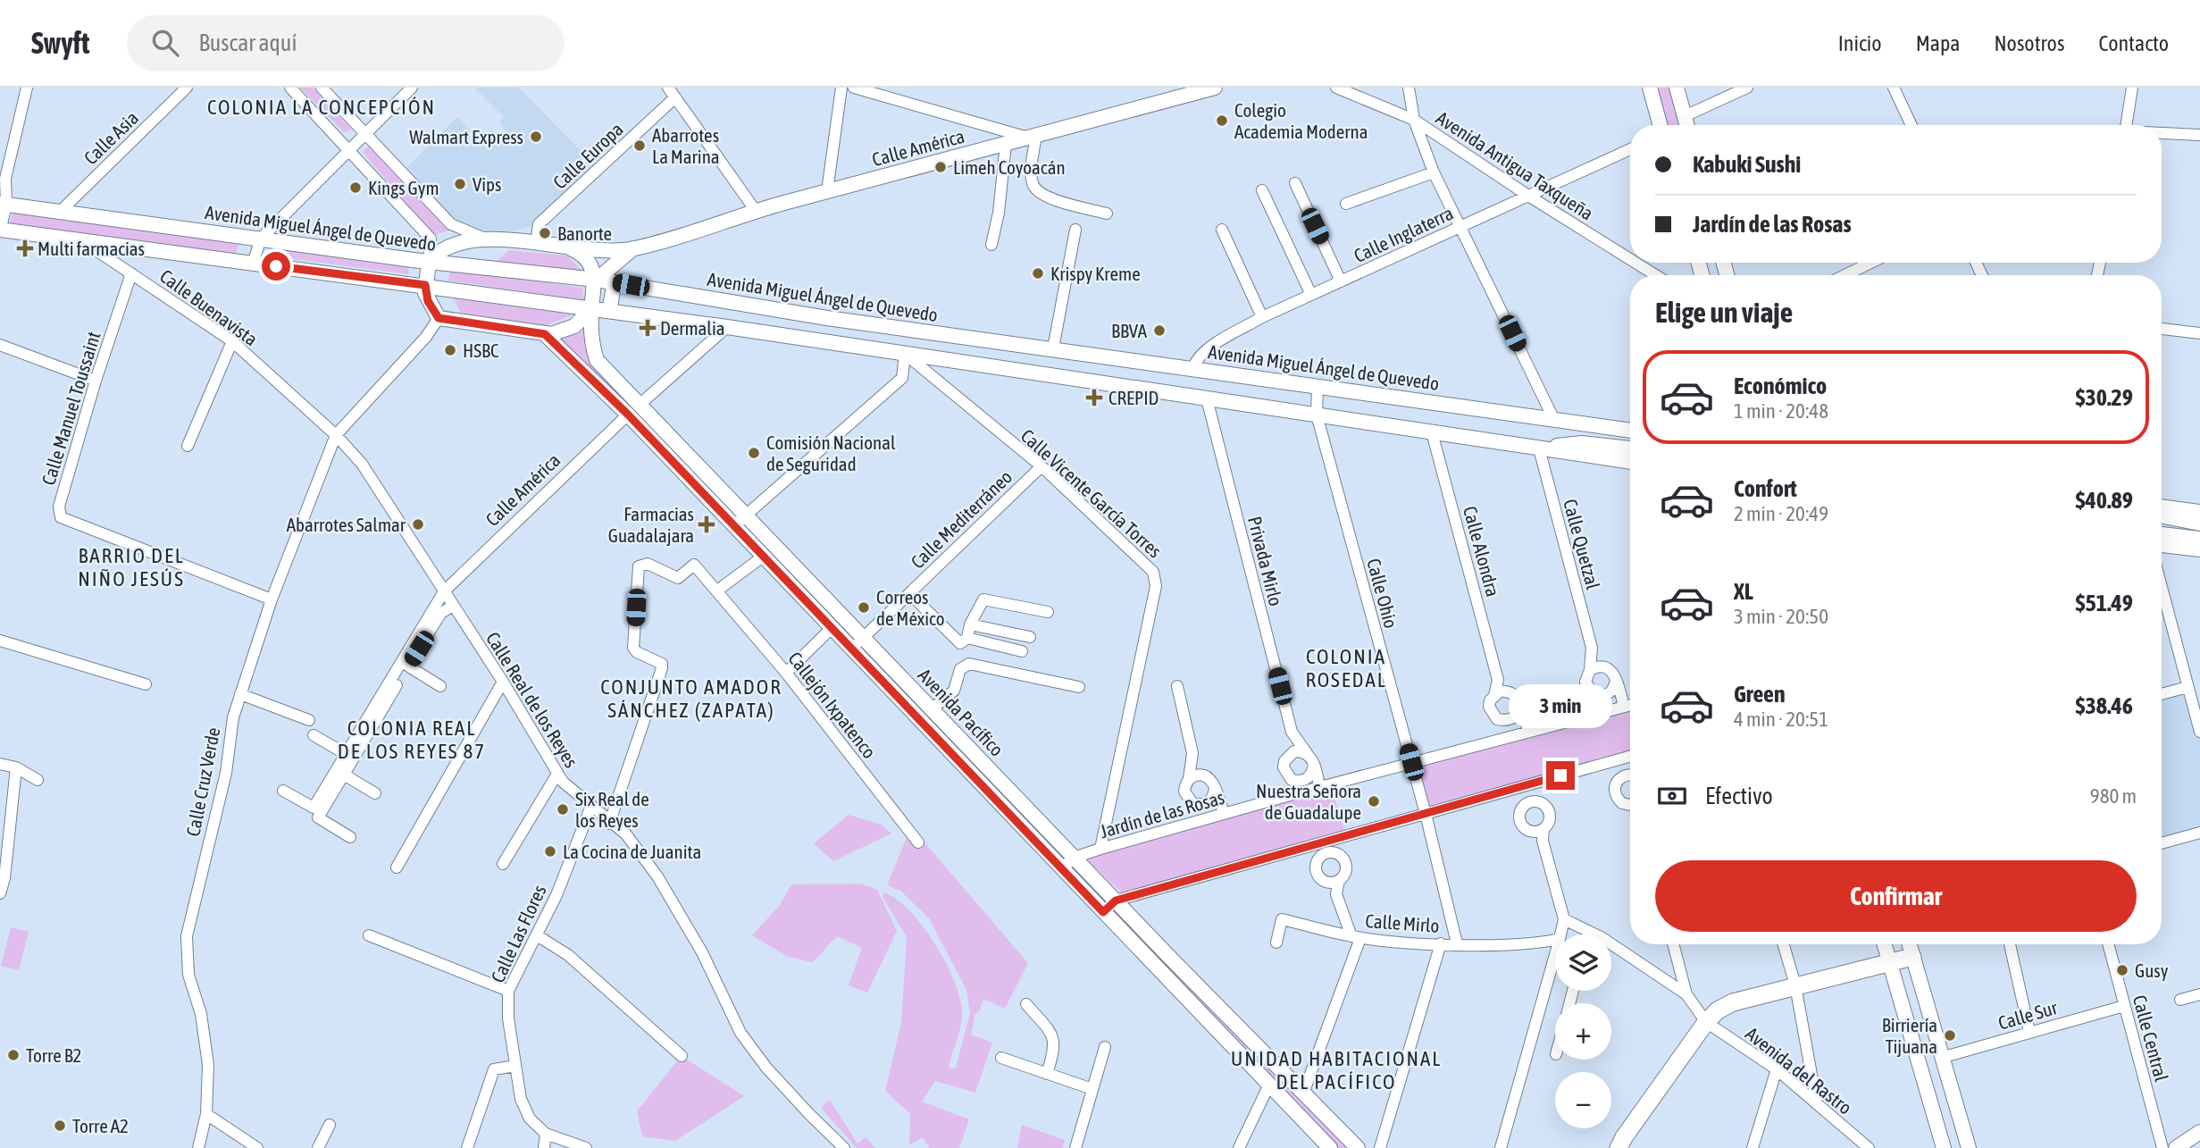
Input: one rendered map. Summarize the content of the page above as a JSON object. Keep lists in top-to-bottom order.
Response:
{
  "streets": {
    "main road": ["Calle América", "Avenida Miguel Ángel de Quevedo", "Avenida Pacífico"],
    "street": [
      "Calle Asia",
      "Calle Europa",
      "Avenida Antigua Taxqueña",
      "Calle Inglaterra",
      "Calle Buenavista",
      "Calle Manuel Toussaint",
      "Calle Vicente García Torres",
      "Calle Mediterráneo",
      "Calle Quetzal",
      "Calle Alondra",
      "Privada Mirlo",
      "Calle Ohio",
      "Calle Real de los Reyes",
      "Callejón Ixpatenco",
      "Calle Cruz Verde",
      "Jardín de las Rosas",
      "Calle Mirlo",
      "Calle Las Flores",
      "Calle Sur",
      "Calle Central",
      "Avenida del Rastro"
    ]
  },
  "crossings": [
    ["Calle Asia", "Avenida Miguel Ángel de Quevedo"],
    ["Calle América", "Calle Europa"],
    ["Calle América", "Avenida Miguel Ángel de Quevedo"],
    ["Calle América", "Calle Real de los Reyes"],
    ["Calle América", "Avenida Pacífico"],
    ["Avenida Antigua Taxqueña", "Calle Inglaterra"],
    ["Avenida Miguel Ángel de Quevedo", "Calle Inglaterra"],
    ["Avenida Miguel Ángel de Quevedo", "Calle Ohio"],
    ["Avenida Miguel Ángel de Quevedo", "Avenida Pacífico"],
    ["Calle Buenavista", "Calle Manuel Toussaint"],
    ["Calle Buenavista", "Calle Real de los Reyes"],
    ["Calle Buenavista", "Calle Cruz Verde"],
    ["Calle Manuel Toussaint", "Calle Cruz Verde"],
    ["Calle Vicente García Torres", "Calle Mediterráneo"],
    ["Calle Vicente García Torres", "Jardín de las Rosas"],
    ["Calle Mediterráneo", "Avenida Pacífico"],
    ["Calle Ohio", "Jardín de las Rosas"],
    ["Calle Ohio", "Calle Mirlo"],
    ["Calle Real de los Reyes", "Callejón Ixpatenco"],
    ["Calle Real de los Reyes", "Calle Cruz Verde"],
    ["Calle Real de los Reyes", "Calle Las Flores"],
    ["Avenida Pacífico", "Jardín de las Rosas"],
    ["Calle Sur", "Calle Central"]
  ],
  "districts": [
    "COLONIA LA CONCEPCIÓN",
    "BARRIO DEL NIÑO JESÚS",
    "COLONIA ROSEDAL",
    "CONJUNTO AMADOR SÁNCHEZ (ZAPATA)",
    "COLONIA REAL DE LOS REYES 87",
    "UNIDAD HABITACIONAL DEL PACÍFICO"
  ],
  "places": {
    "other": [
      "Colegio Academia Moderna",
      "Walmart Express",
      "Abarrotes La Marina",
      "Limeh Coyoacán",
      "Vips",
      "Kings Gym",
      "Banorte",
      "Krispy Kreme",
      "BBVA",
      "HSBC",
      "Comisión Nacional de Seguridad",
      "Abarrotes Salmar",
      "Correos de México",
      "Nuestra Señora de Guadalupe",
      "Six Real de los Reyes",
      "La Cocina de Juanita",
      "Gusy",
      "Birriería Tijuana",
      "Torre B2",
      "Torre A2"
    ],
    "health": [
      "Multi farmacias",
      "Dermalia",
      "CREPID",
      "Farmacias Guadalajara"
    ]
  },
  "page": {
    "header": "Swyft",
    "search": "Buscar aquí",
    "nav": [
      "Inicio",
      "Mapa",
      "Nosotros",
      "Contacto"
    ],
    "banner": ["Kabuki Sushi", "Jardín de las Rosas"],
    "heading": "Elige un viaje",
    "list": [
      {
        "name": "Económico",
        "note": "1 min · 20:48",
        "value": "$30.29"
      },
      {
        "name": "Confort",
        "note": "2 min · 20:49",
        "value": "$40.89"
      },
      {
        "name": "XL",
        "note": "3 min · 20:50",
        "value": "$51.49"
      },
      {
        "name": "Green",
        "note": "4 min · 20:51",
        "value": "$38.46"
      }
    ],
    "bubble": "3 min",
    "pay": ["Efectivo", "980 m"],
    "buttons": "Confirmar",
    "map_buttons": ["+", "−"]
  }
}
